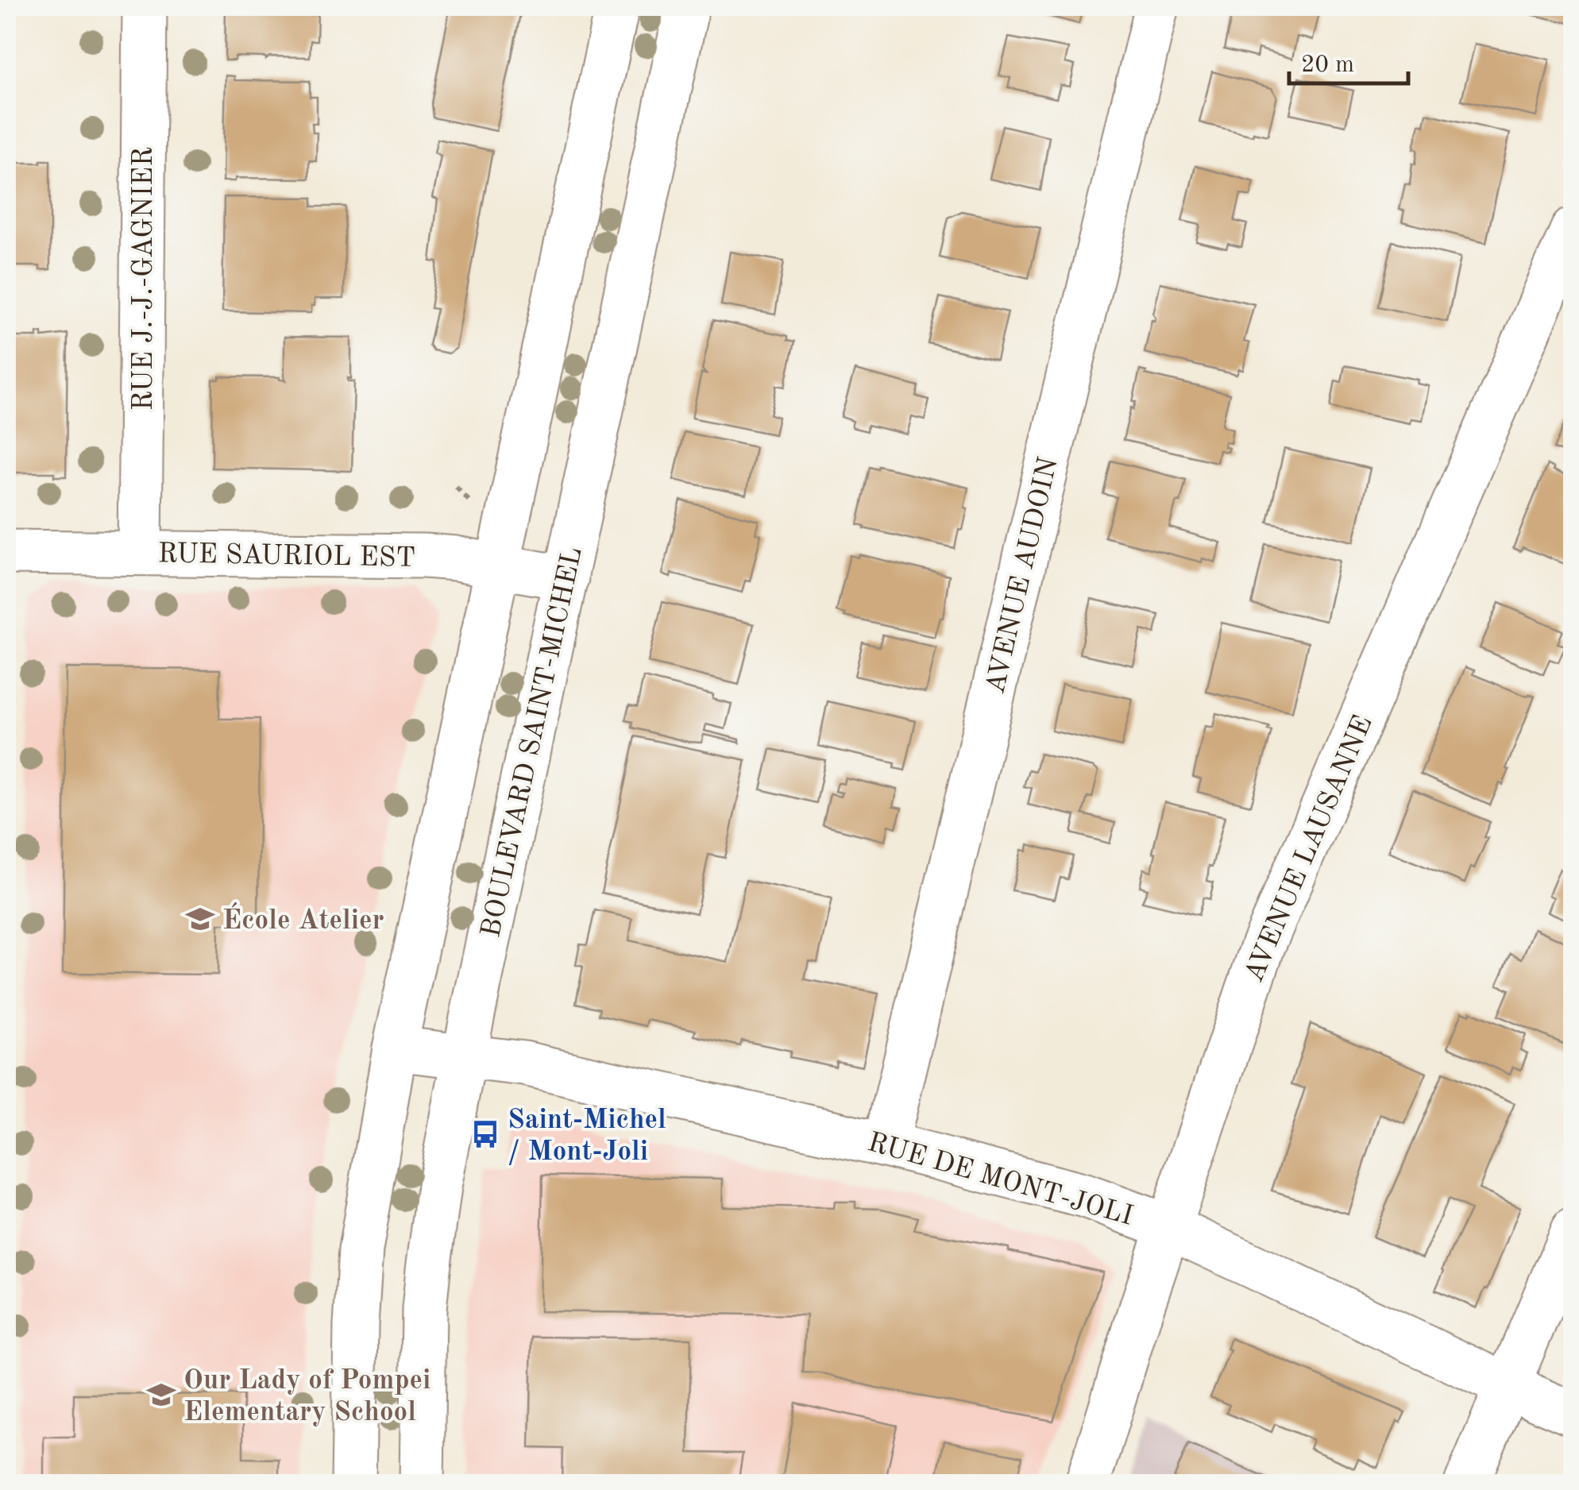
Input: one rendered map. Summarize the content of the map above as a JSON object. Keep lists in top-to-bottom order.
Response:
{
  "streets": {
    "street": [
      "RUE J.-J.-GAGNIER",
      "RUE SAURIOL EST",
      "AVENUE AUDOIN",
      "BOULEVARD SAINT-MICHEL",
      "AVENUE LAUSANNE",
      "RUE DE MONT-JOLI"
    ]
  },
  "crossings": [
    ["RUE J.-J.-GAGNIER", "RUE SAURIOL EST"],
    ["RUE SAURIOL EST", "BOULEVARD SAINT-MICHEL"],
    ["AVENUE AUDOIN", "RUE DE MONT-JOLI"],
    ["BOULEVARD SAINT-MICHEL", "RUE DE MONT-JOLI"],
    ["AVENUE LAUSANNE", "RUE DE MONT-JOLI"]
  ],
  "places": {
    "school or university": ["École Atelier", "Our Lady of Pompei Elementary School"],
    "bus stop": ["Saint-Michel / Mont-Joli"]
  },
  "scale_bar": "20 m"
}
